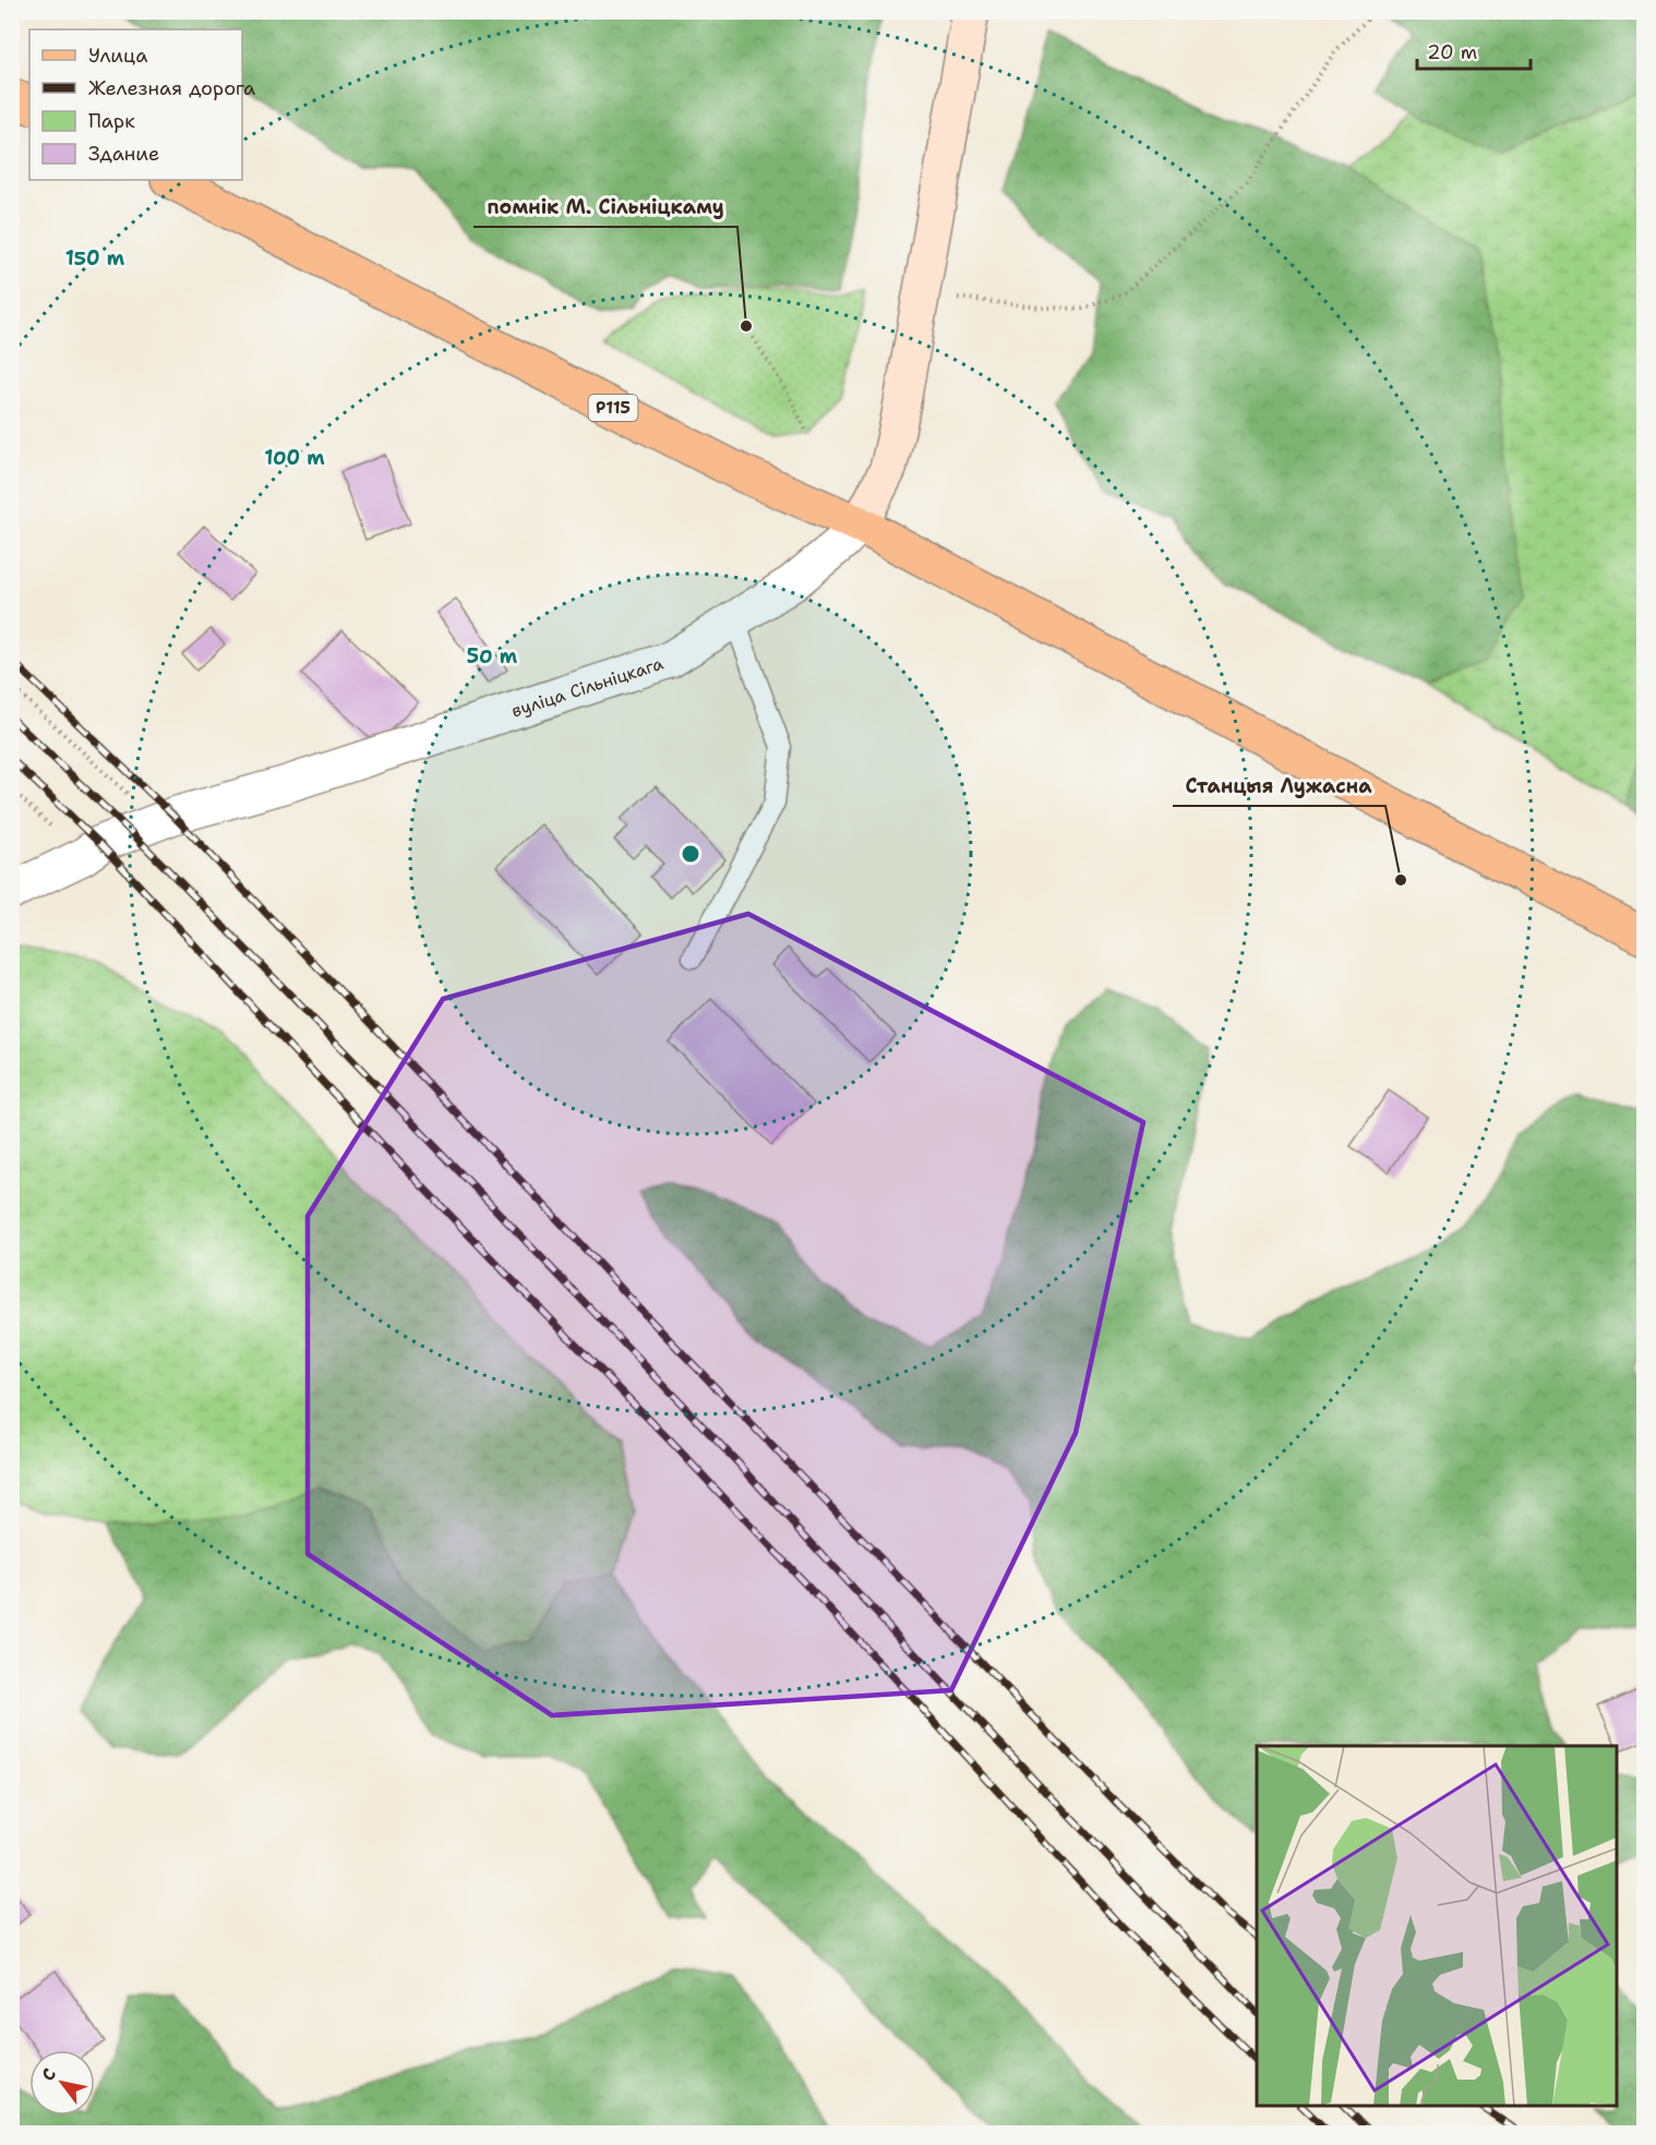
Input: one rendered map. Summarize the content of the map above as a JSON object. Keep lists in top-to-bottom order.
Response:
{
  "streets": {
    "main road": ["Р115"],
    "street": ["вуліца Сільніцкага"]
  },
  "crossings": [
    ["Р115", "вуліца Сільніцкага"]
  ],
  "places": ["помнік М. Сільніцкаму", "Станцыя Лужасна"],
  "legend": [
    "Улица",
    "Железная дорога",
    "Парк",
    "Здание"
  ],
  "scale_bar": "20 m",
  "north": "top left",
  "rings": ["150 m", "100 m", "50 m"]
}
